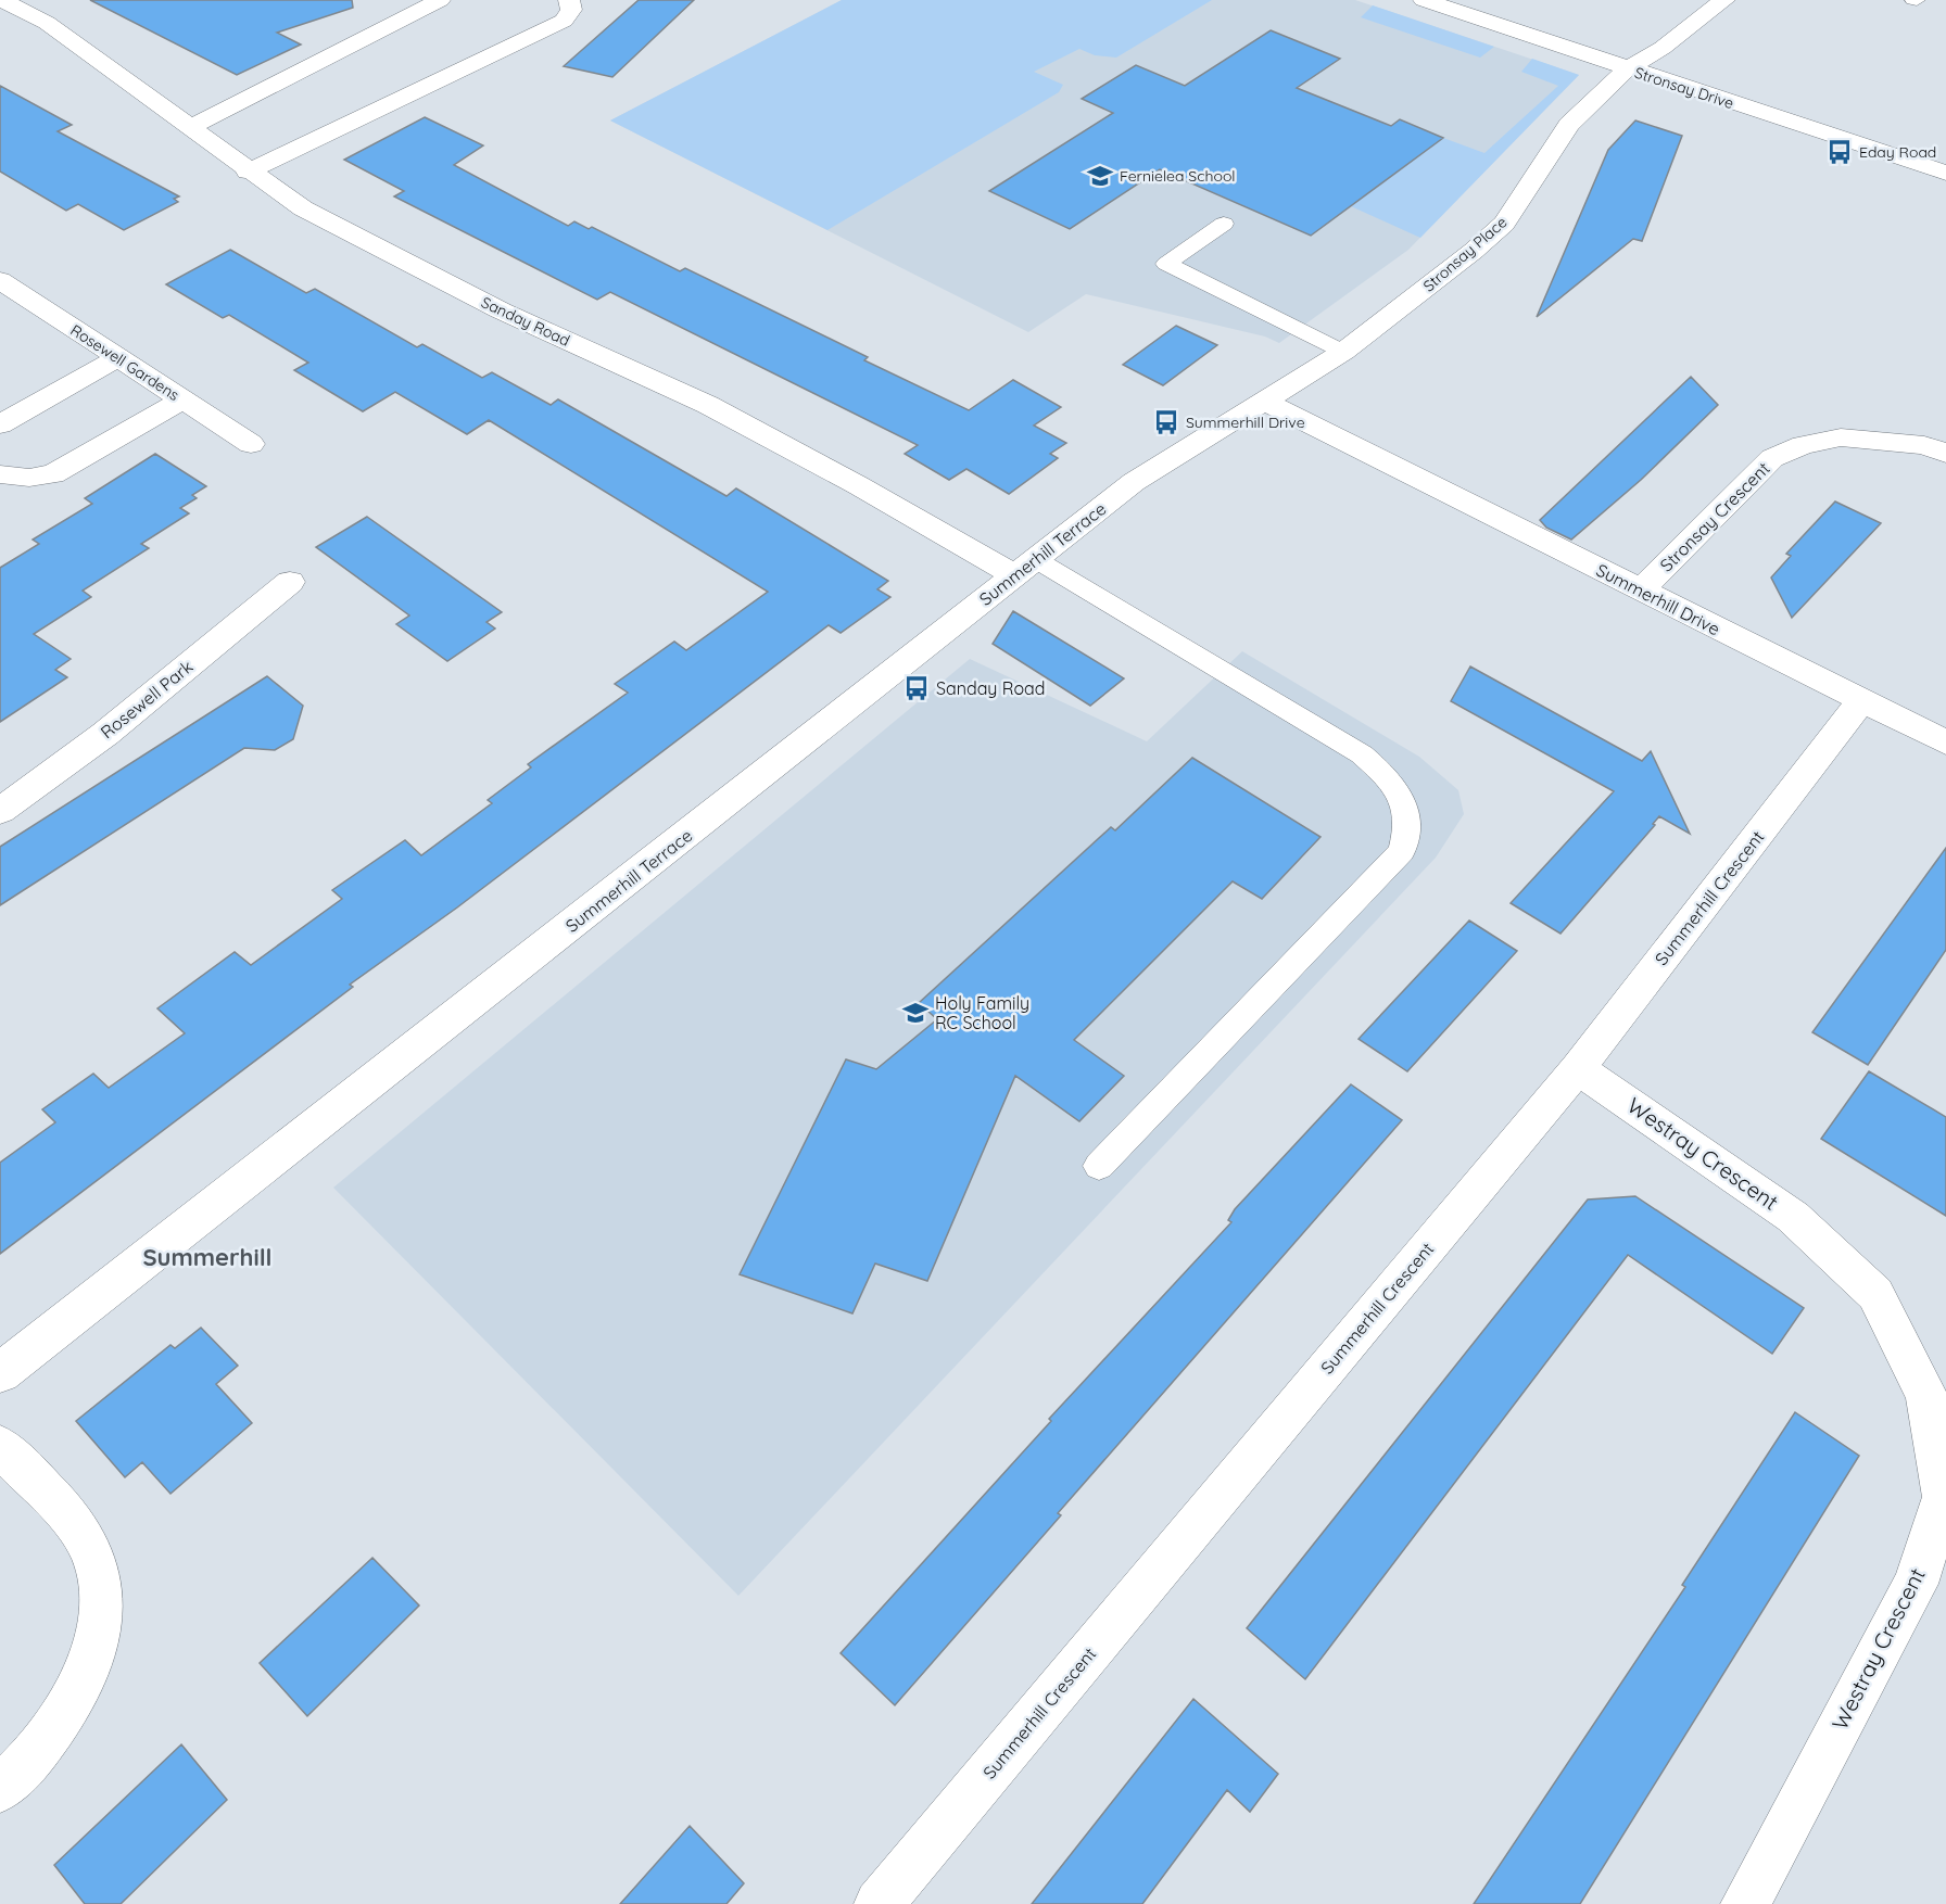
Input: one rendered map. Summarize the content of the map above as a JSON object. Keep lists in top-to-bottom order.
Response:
{
  "streets": {
    "street": [
      "Stronsay Drive",
      "Stronsay Place",
      "Sanday Road",
      "Rosewell Gardens",
      "Stronsay Crescent",
      "Summerhill Terrace",
      "Summerhill Drive",
      "Rosewell Park",
      "Summerhill Crescent",
      "Westray Crescent"
    ]
  },
  "crossings": [
    ["Stronsay Drive", "Stronsay Place"],
    ["Stronsay Place", "Summerhill Terrace"],
    ["Stronsay Place", "Summerhill Drive"],
    ["Sanday Road", "Summerhill Terrace"],
    ["Stronsay Crescent", "Summerhill Drive"],
    ["Summerhill Terrace", "Summerhill Drive"],
    ["Summerhill Drive", "Summerhill Crescent"],
    ["Summerhill Crescent", "Westray Crescent"]
  ],
  "districts": ["Summerhill"],
  "places": {
    "bus stop": ["Eday Road", "Summerhill Drive", "Sanday Road"],
    "school or university": ["Fernielea School", "Holy Family RC School"]
  }
}
